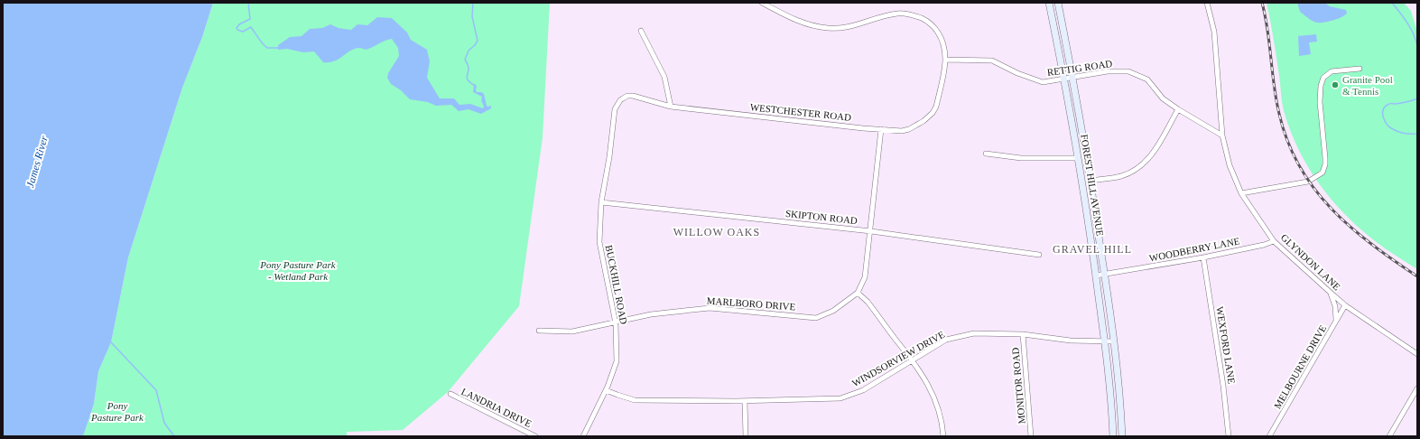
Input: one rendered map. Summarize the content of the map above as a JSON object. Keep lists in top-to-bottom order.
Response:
{
  "streets": {
    "main road": ["FOREST HILL AVENUE"],
    "street": [
      "RETTIG ROAD",
      "WESTCHESTER ROAD",
      "SKIPTON ROAD",
      "WOODBERRY LANE",
      "GLYNDON LANE",
      "BUCKHILL ROAD",
      "MARLBORO DRIVE",
      "WEXFORD LANE",
      "WINDSORVIEW DRIVE",
      "MELBOURNE DRIVE",
      "MONITOR ROAD",
      "LANDRIA DRIVE"
    ]
  },
  "crossings": [
    ["RETTIG ROAD", "WESTCHESTER ROAD"],
    ["RETTIG ROAD", "FOREST HILL AVENUE"],
    ["RETTIG ROAD", "GLYNDON LANE"],
    ["WESTCHESTER ROAD", "BUCKHILL ROAD"],
    ["FOREST HILL AVENUE", "WOODBERRY LANE"],
    ["FOREST HILL AVENUE", "WINDSORVIEW DRIVE"],
    ["SKIPTON ROAD", "BUCKHILL ROAD"],
    ["WOODBERRY LANE", "GLYNDON LANE"],
    ["WOODBERRY LANE", "WEXFORD LANE"],
    ["GLYNDON LANE", "MELBOURNE DRIVE"],
    ["BUCKHILL ROAD", "MARLBORO DRIVE"],
    ["BUCKHILL ROAD", "WINDSORVIEW DRIVE"],
    ["WINDSORVIEW DRIVE", "MONITOR ROAD"]
  ],
  "districts": ["WILLOW OAKS", "GRAVEL HILL"],
  "water": ["James River"],
  "parks": ["Pony Pasture Park - Wetland Park", "Pony Pasture Park"],
  "places": ["Granite Pool & Tennis"]
}
